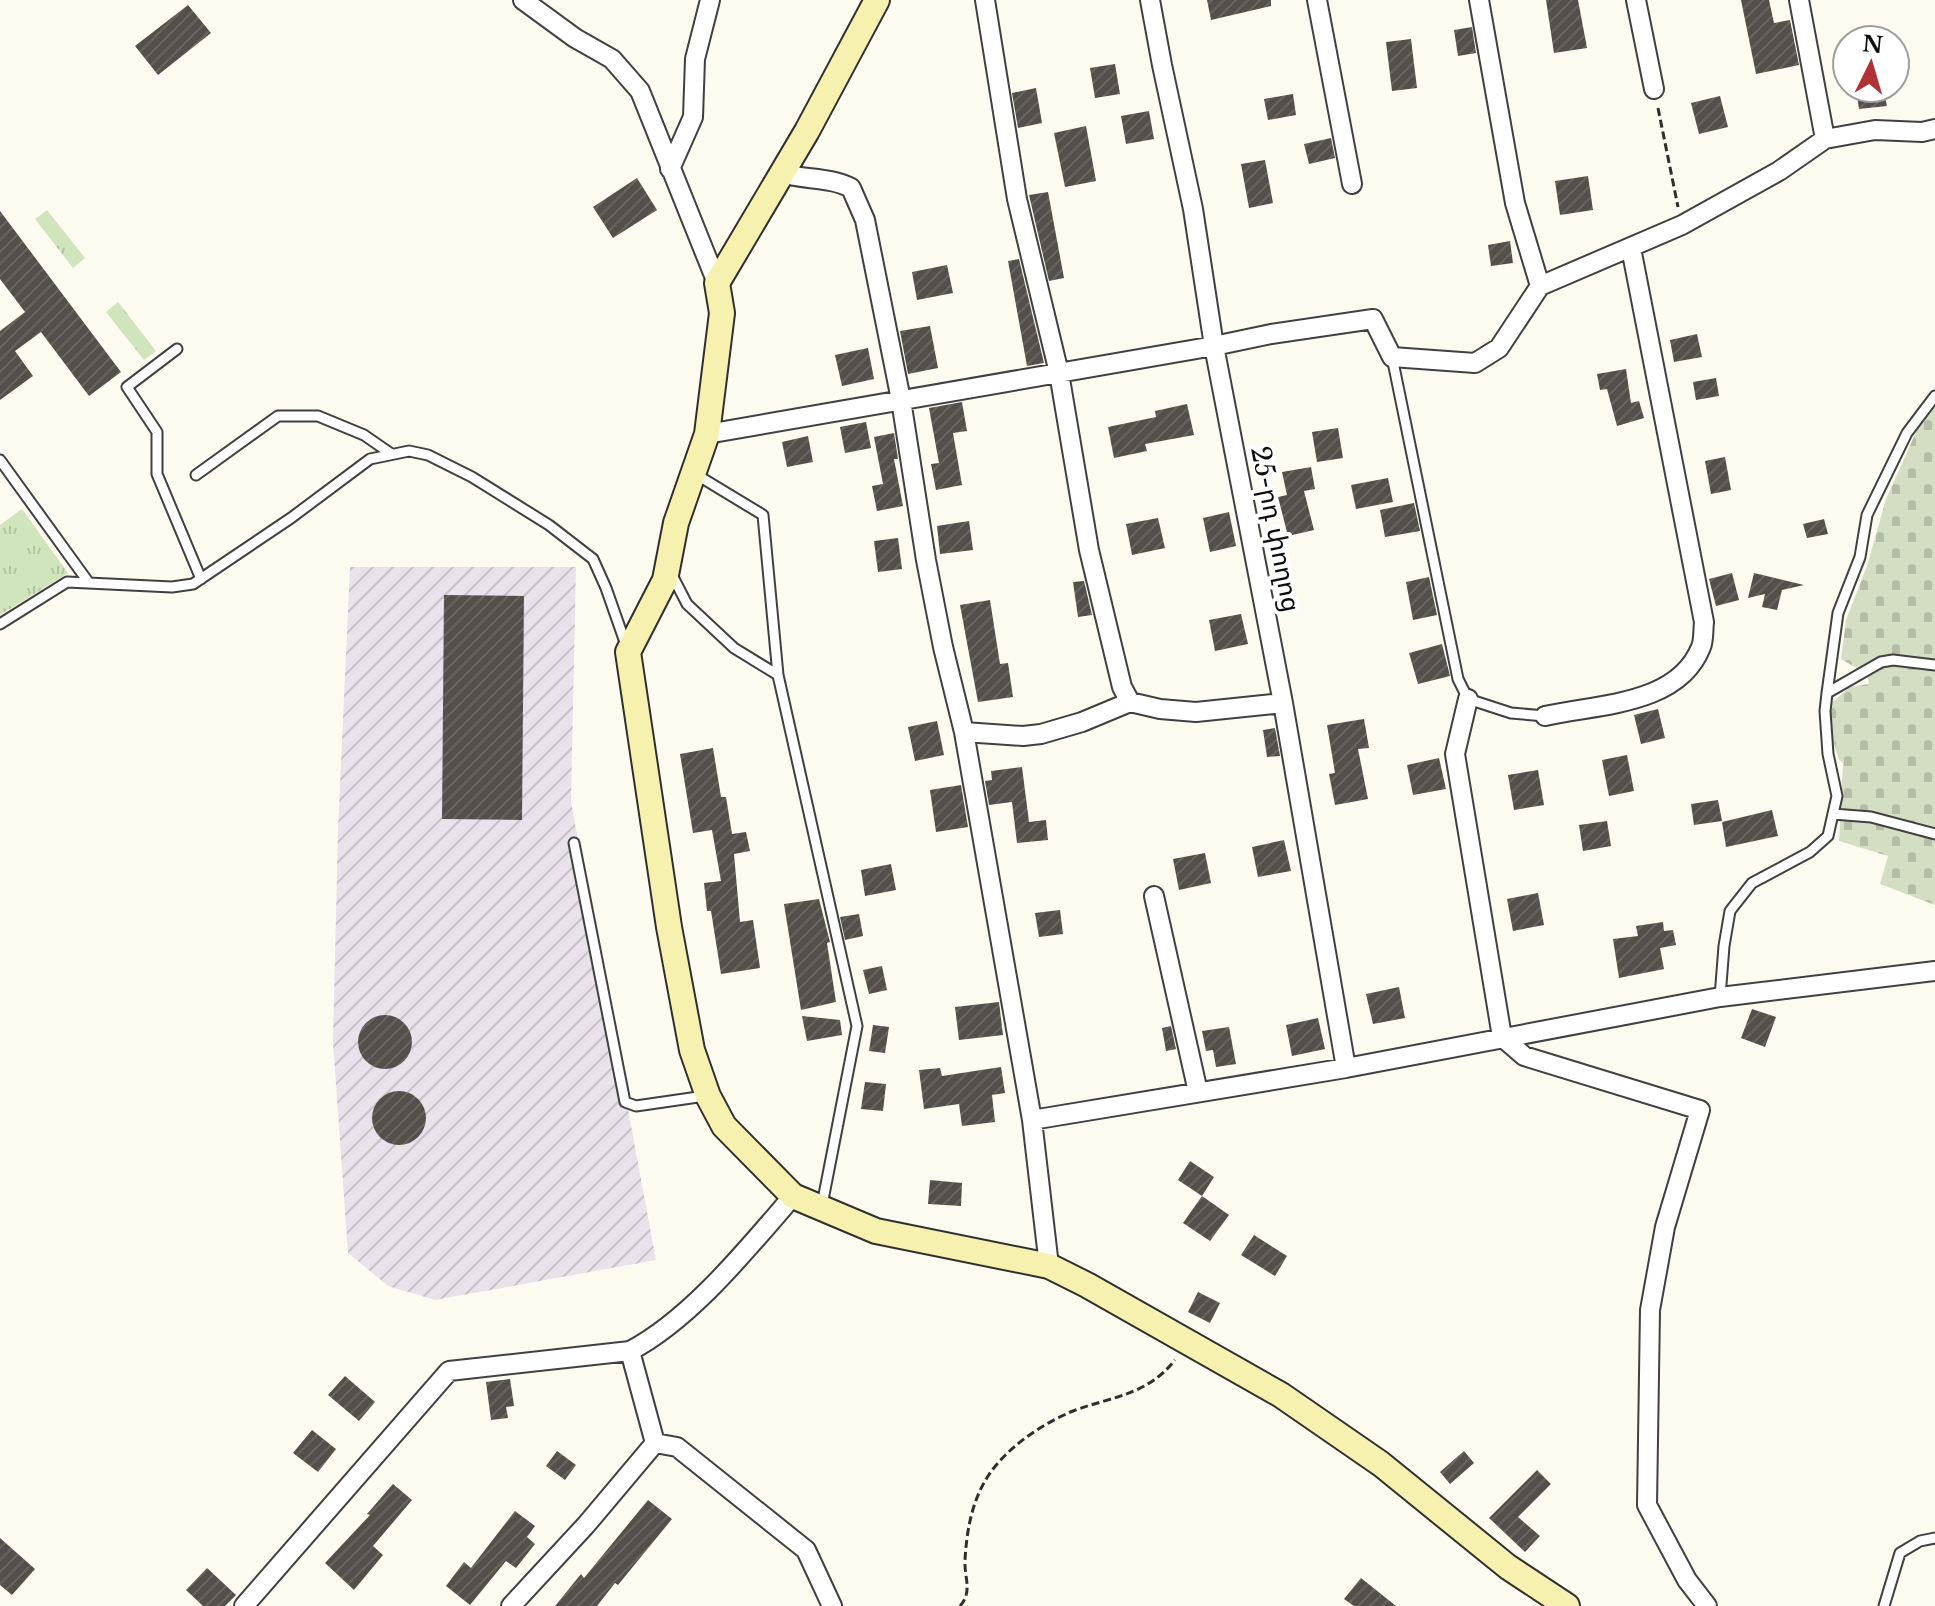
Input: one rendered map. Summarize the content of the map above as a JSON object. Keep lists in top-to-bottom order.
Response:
{
  "streets": {
    "street": ["25-րդ փողոց"]
  },
  "north": "top"
}
